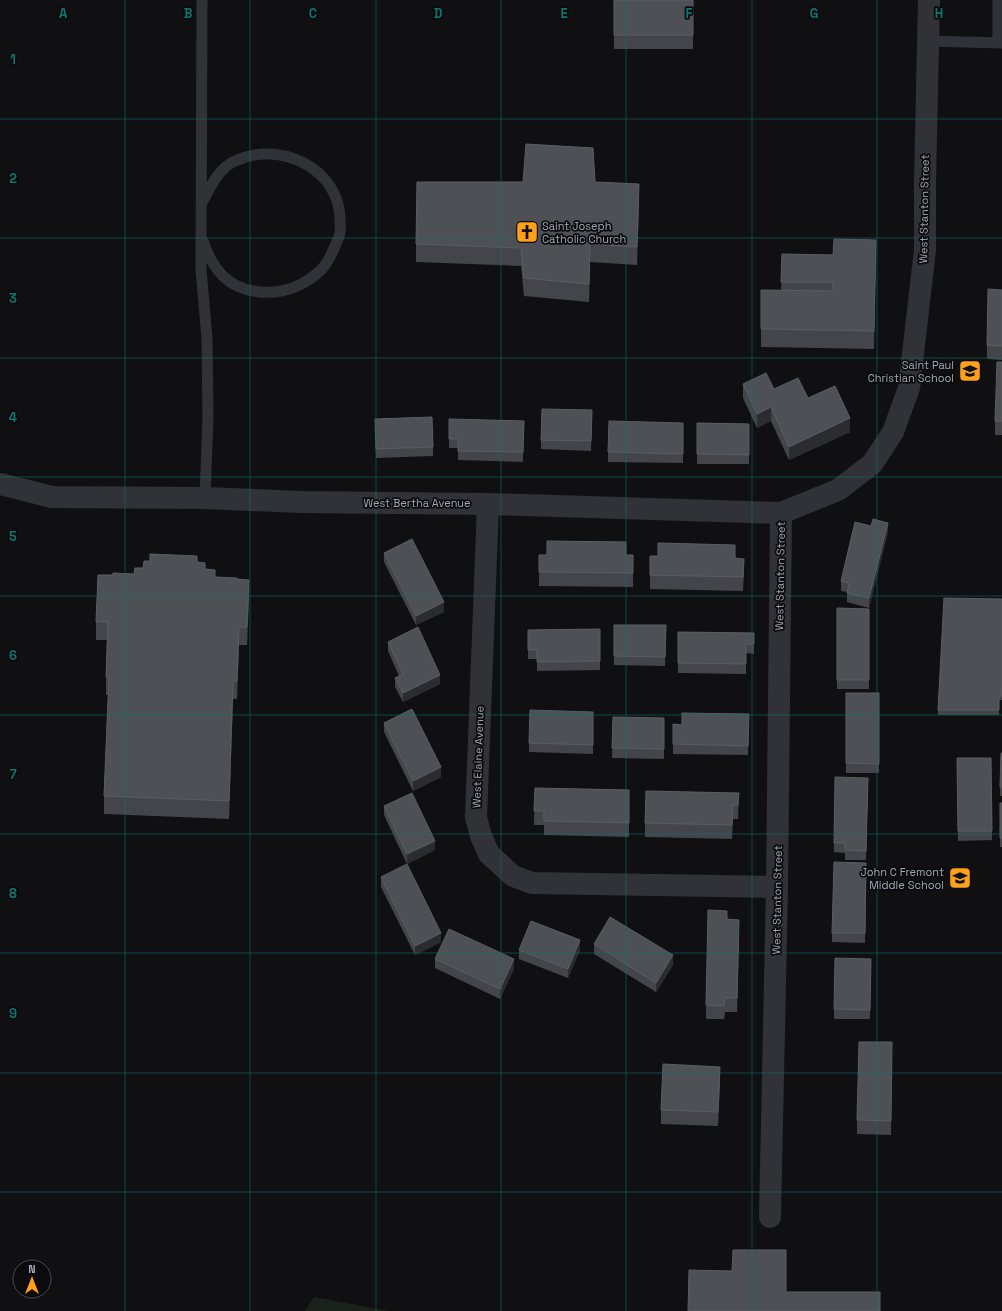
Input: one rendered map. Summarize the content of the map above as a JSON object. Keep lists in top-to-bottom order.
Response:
{
  "streets": {
    "street": ["West Stanton Street", "West Bertha Avenue", "West Elaine Avenue"]
  },
  "crossings": [
    ["West Stanton Street", "West Bertha Avenue"],
    ["West Stanton Street", "West Elaine Avenue"],
    ["West Bertha Avenue", "West Elaine Avenue"]
  ],
  "places": {
    "church": ["Saint Joseph Catholic Church"],
    "school or university": ["Saint Paul Christian School", "John C Fremont Middle School"]
  },
  "north": "top",
  "grid": {
    "columns": [
      "A",
      "B",
      "C",
      "D",
      "E",
      "F",
      "G",
      "H"
    ],
    "rows": [
      "1",
      "2",
      "3",
      "4",
      "5",
      "6",
      "7",
      "8",
      "9"
    ]
  }
}
